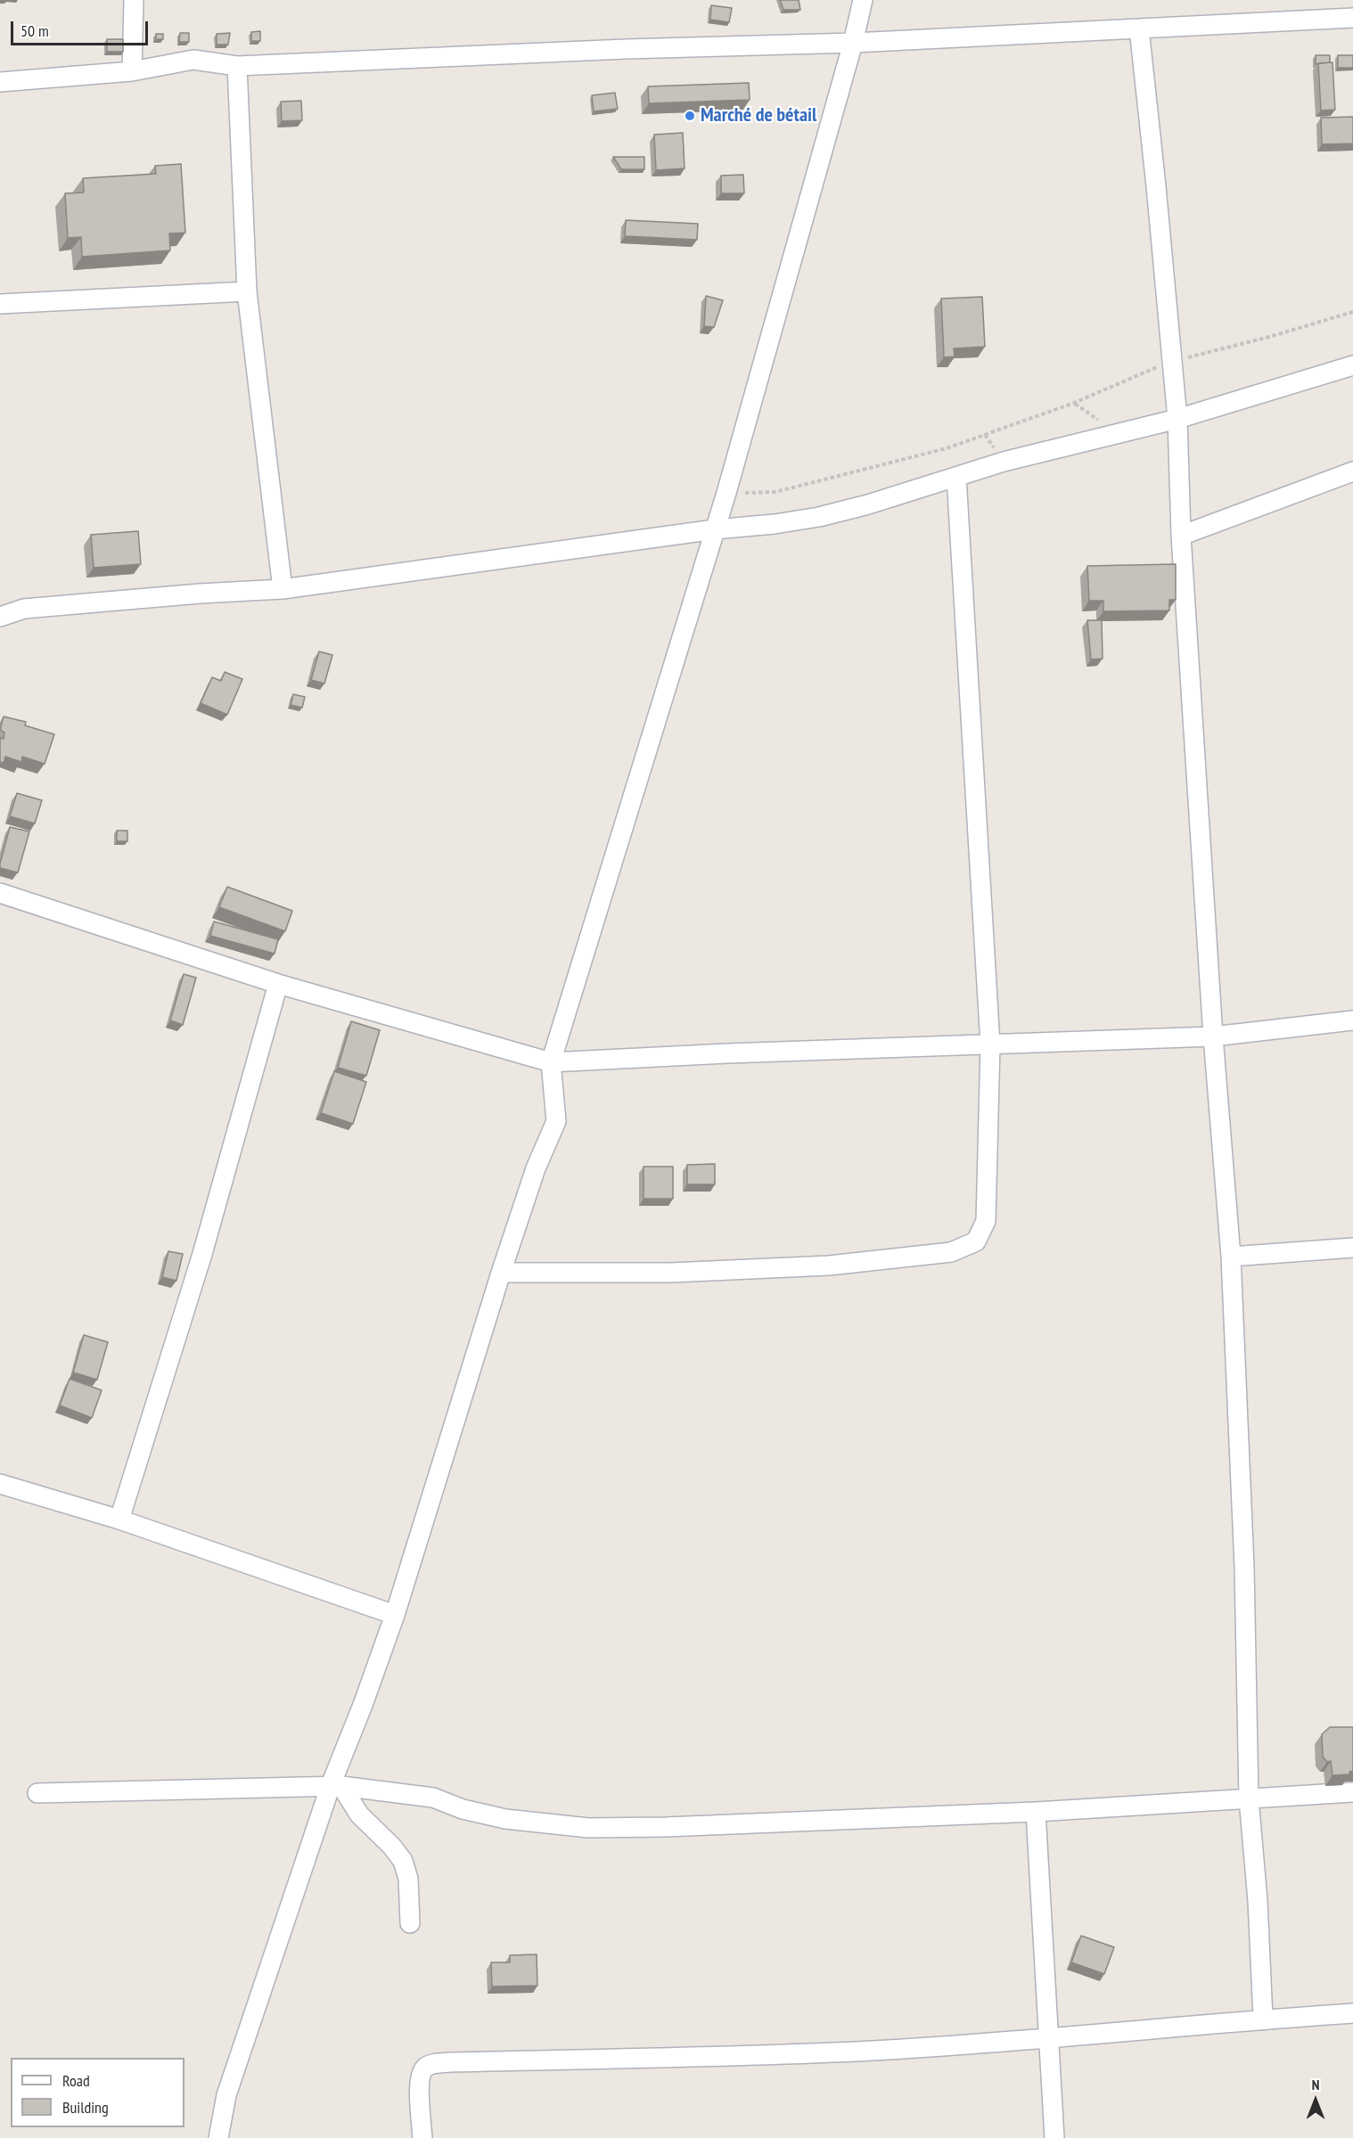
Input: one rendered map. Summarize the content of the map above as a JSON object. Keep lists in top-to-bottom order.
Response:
{
  "places": ["Marché de bétail"],
  "legend": ["Road", "Building"],
  "scale_bar": "50 m",
  "north": "top"
}
